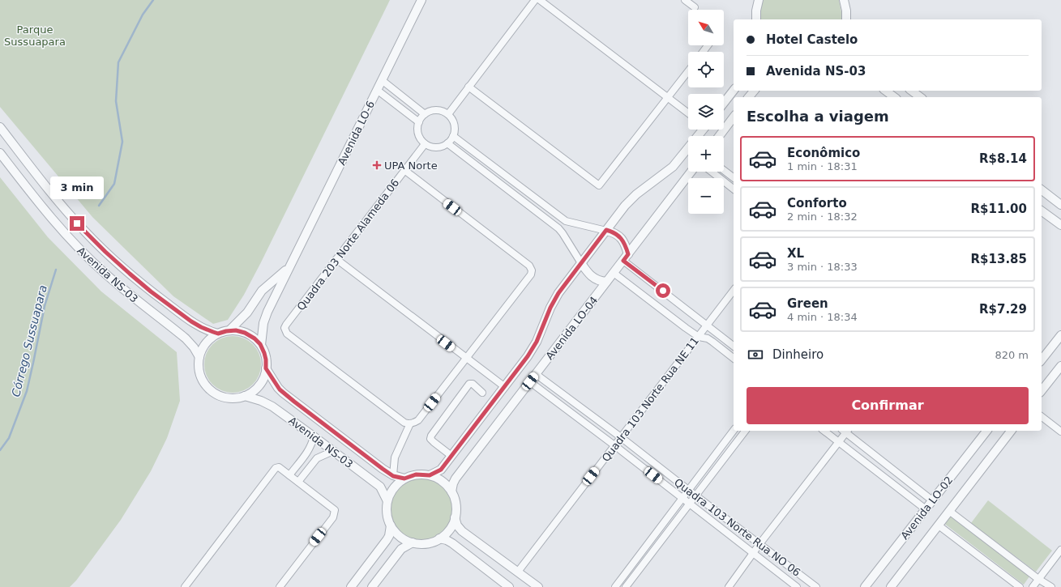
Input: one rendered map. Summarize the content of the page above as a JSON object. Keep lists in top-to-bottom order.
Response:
{
  "streets": {
    "street": [
      "Avenida LO-6",
      "Quadra 203 Norte Alameda 06",
      "Avenida NS-03",
      "Avenida LO-04",
      "Quadra 103 Norte Rua NE 11",
      "Avenida LO-02",
      "Quadra 103 Norte Rua NO 06"
    ]
  },
  "crossings": [
    ["Avenida LO-6", "Avenida NS-03"],
    ["Avenida NS-03", "Avenida LO-04"],
    ["Avenida NS-03", "Quadra 103 Norte Rua NE 11"],
    ["Avenida LO-04", "Quadra 103 Norte Rua NO 06"],
    ["Quadra 103 Norte Rua NE 11", "Quadra 103 Norte Rua NO 06"]
  ],
  "water": ["Córrego Sussuapara"],
  "parks": ["Parque Sussuapara"],
  "places": {
    "health": ["UPA Norte"]
  },
  "north": "top left",
  "page": {
    "map_buttons": ["+", "−"],
    "banner": ["Hotel Castelo", "Avenida NS-03"],
    "heading": "Escolha a viagem",
    "list": [
      {
        "name": "Econômico",
        "note": "1 min · 18:31",
        "value": "R$8.14"
      },
      {
        "name": "Conforto",
        "note": "2 min · 18:32",
        "value": "R$11.00"
      },
      {
        "name": "XL",
        "note": "3 min · 18:33",
        "value": "R$13.85"
      },
      {
        "name": "Green",
        "note": "4 min · 18:34",
        "value": "R$7.29"
      }
    ],
    "bubble": "3 min",
    "pay": ["Dinheiro", "820 m"],
    "buttons": "Confirmar"
  }
}
